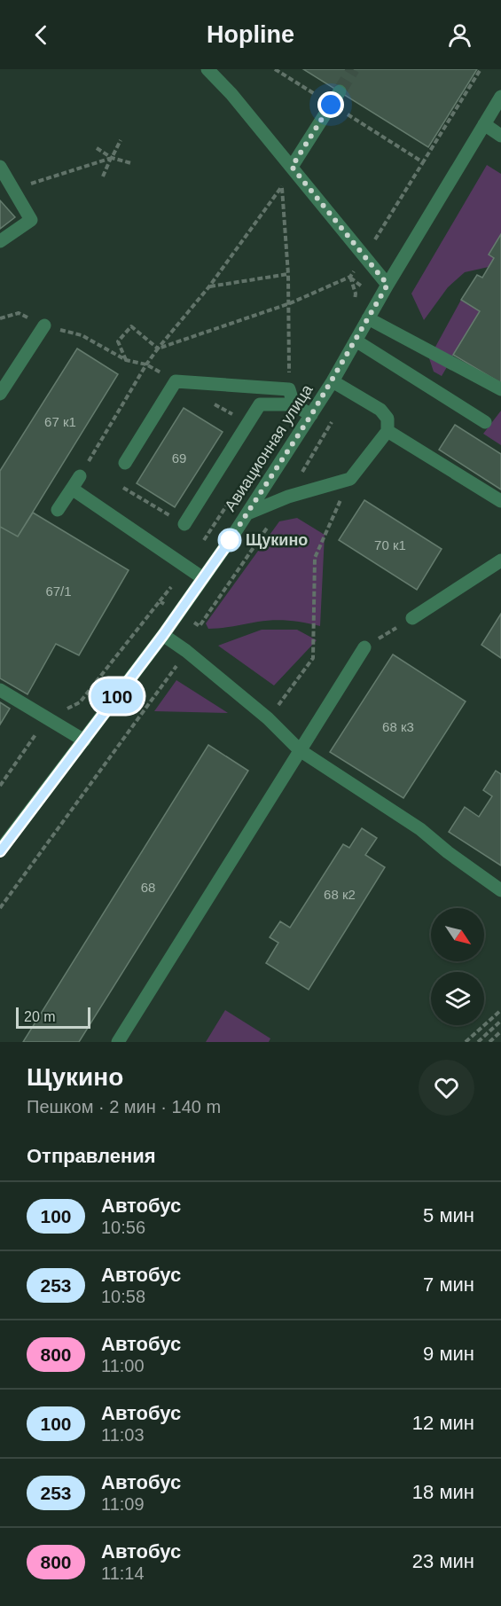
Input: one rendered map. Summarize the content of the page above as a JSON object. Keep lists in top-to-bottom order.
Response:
{
  "streets": {
    "street": ["Авиационная улица"]
  },
  "places": ["Щукино"],
  "lines": ["bus line 100"],
  "house_numbers": [
    "67 к1",
    "69",
    "70 к1",
    "67/1",
    "68 к3",
    "68",
    "68 к2"
  ],
  "scale_bar": "20 m",
  "north": "bottom right",
  "page": {
    "header": "Hopline",
    "on_map": "100",
    "scale": "20 m",
    "heading": [
      ["Щукино", "Пешком · 2 мин · 140 m"],
      "Отправления"
    ],
    "list": [
      {
        "mark": "100",
        "name": "Автобус",
        "note": "10:56",
        "value": "5 мин"
      },
      {
        "mark": "253",
        "name": "Автобус",
        "note": "10:58",
        "value": "7 мин"
      },
      {
        "mark": "800",
        "name": "Автобус",
        "note": "11:00",
        "value": "9 мин"
      },
      {
        "mark": "100",
        "name": "Автобус",
        "note": "11:03",
        "value": "12 мин"
      },
      {
        "mark": "253",
        "name": "Автобус",
        "note": "11:09",
        "value": "18 мин"
      },
      {
        "mark": "800",
        "name": "Автобус",
        "note": "11:14",
        "value": "23 мин"
      }
    ]
  }
}
